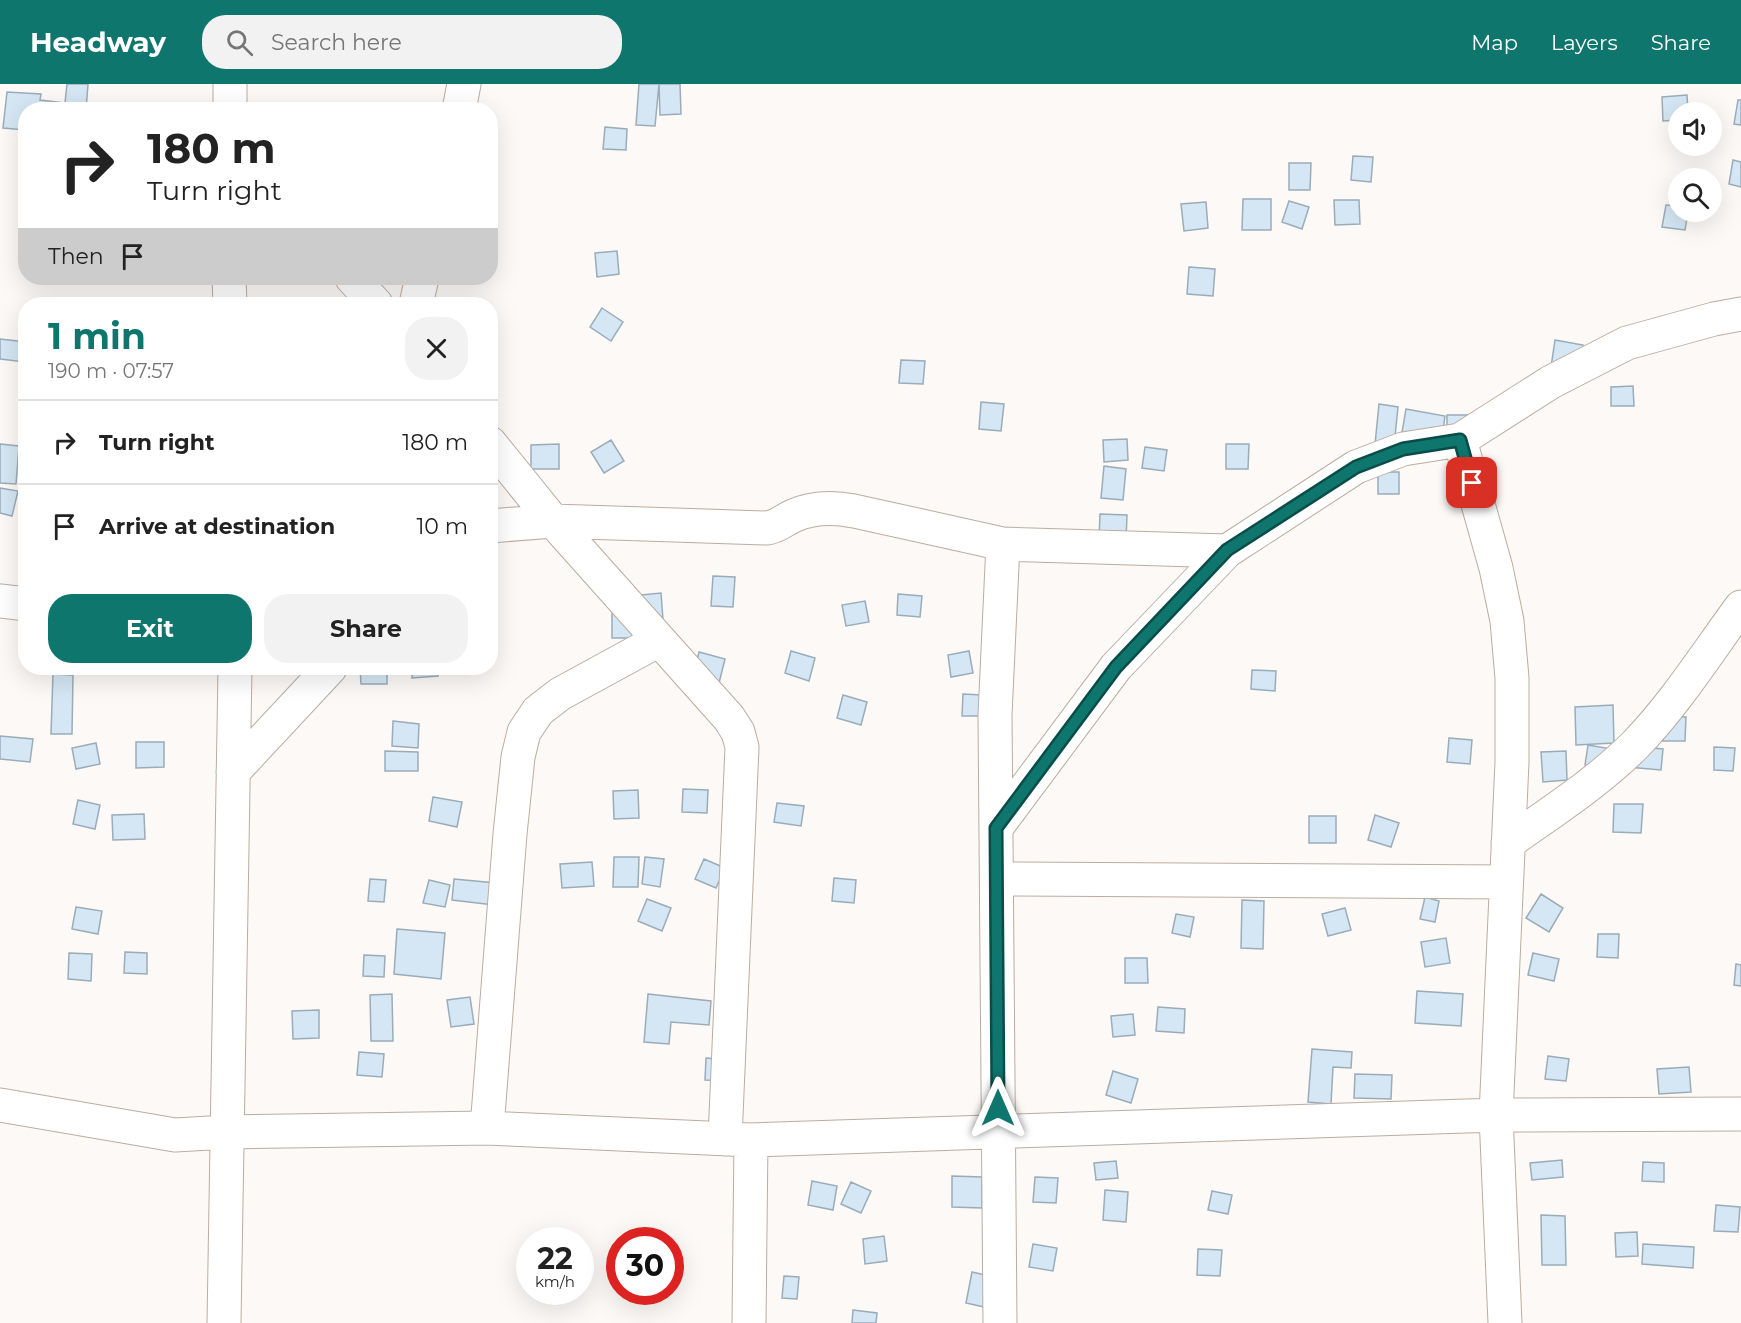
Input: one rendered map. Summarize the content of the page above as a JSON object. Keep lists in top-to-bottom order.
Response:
{
  "page": {
    "header": "Headway",
    "search": "Search here",
    "nav": ["Map", "Layers", "Share"],
    "turn": ["180 m", "Turn right"],
    "then": "Then",
    "heading": ["1 min", "190 m · 07:57"],
    "list": [
      {
        "name": "Turn right",
        "value": "180 m"
      },
      {
        "name": "Arrive at destination",
        "value": "10 m"
      }
    ],
    "buttons": ["Exit", "Share"],
    "speed": "22 km/h",
    "limit": "30"
  }
}
